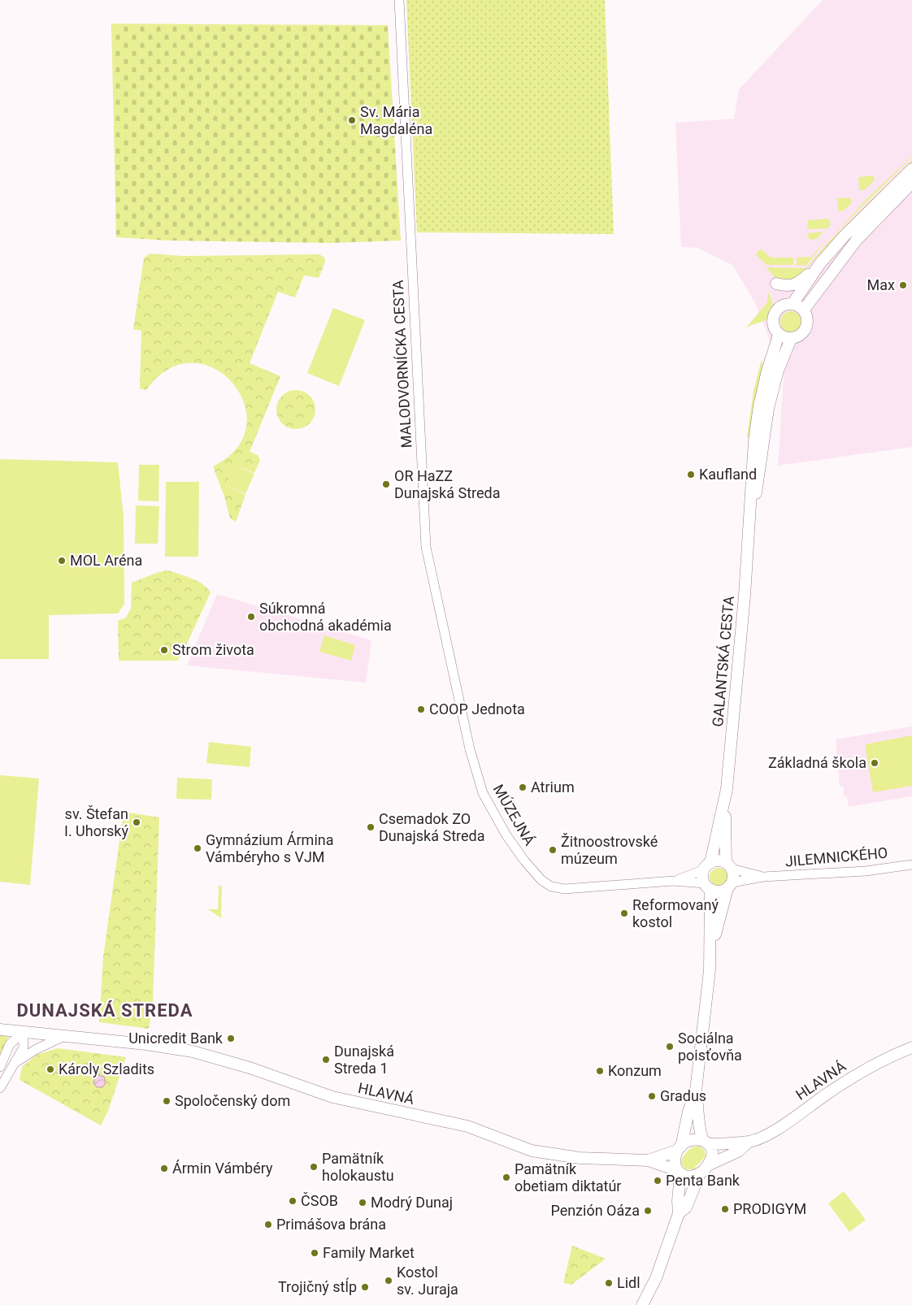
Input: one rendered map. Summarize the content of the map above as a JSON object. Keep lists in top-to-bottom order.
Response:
{
  "streets": {
    "main road": ["GALANTSKÁ CESTA", "HLAVNÁ"],
    "street": ["MALODVORNÍCKA CESTA", "MÚZEJNÁ", "JILEMNICKÉHO"]
  },
  "crossings": [
    ["MALODVORNÍCKA CESTA", "MÚZEJNÁ"],
    ["GALANTSKÁ CESTA", "JILEMNICKÉHO"]
  ],
  "districts": ["DUNAJSKÁ STREDA"],
  "places": [
    "Sv. Mária Magdaléna",
    "Max",
    "Kaufland",
    "OR HaZZ Dunajská Streda",
    "MOL Aréna",
    "Súkromná obchodná akadémia",
    "Strom života",
    "COOP Jednota",
    "Základná škola",
    "Atrium",
    "sv. Štefan I. Uhorský",
    "Csemadok ZO Dunajská Streda",
    "Gymnázium Ármina Vámbéryho s VJM",
    "Žitnoostrovské múzeum",
    "Reformovaný kostol",
    "Unicredit Bank",
    "Sociálna poisťovňa",
    "Dunajská Streda 1",
    "Károly Szladits",
    "Konzum",
    "Gradus",
    "Spoločenský dom",
    "Pamätník holokaustu",
    "Ármin Vámbéry",
    "Pamätník obetiam diktatúr",
    "Penta Bank",
    "ČSOB",
    "Modrý Dunaj",
    "PRODIGYM",
    "Penzión Oáza",
    "Primášova brána",
    "Family Market",
    "Kostol sv. Juraja",
    "Lidl",
    "Trojičný stĺp"
  ]
}
